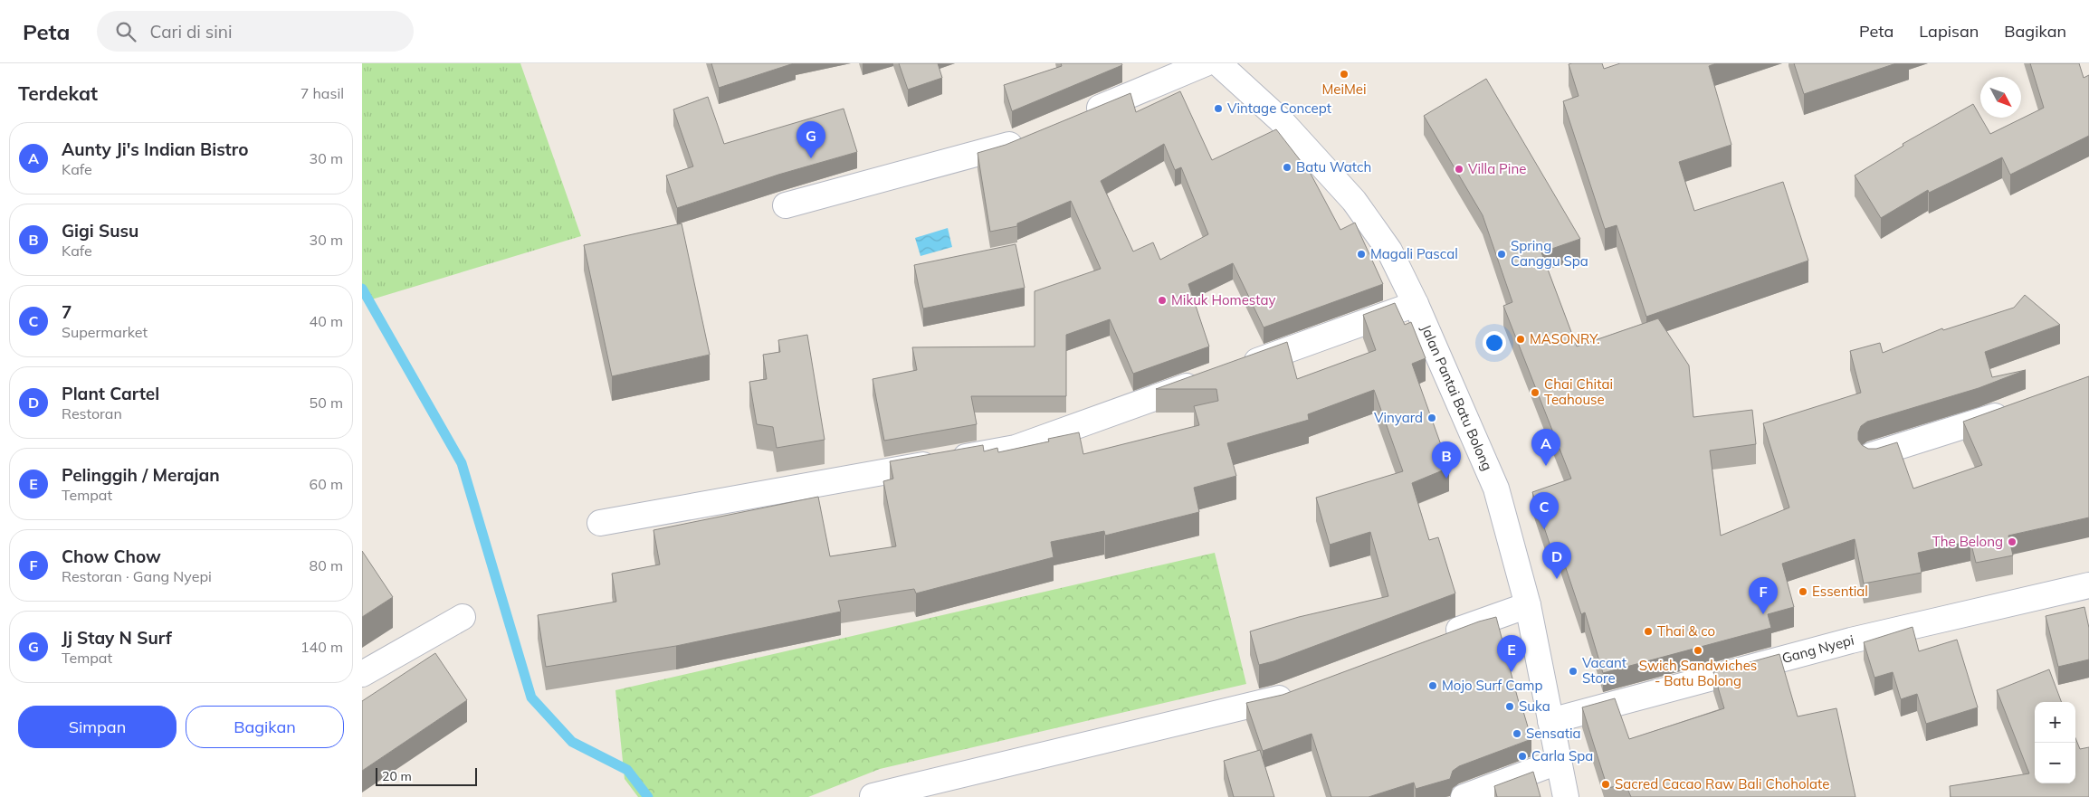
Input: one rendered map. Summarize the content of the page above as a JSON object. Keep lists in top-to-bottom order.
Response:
{
  "streets": {
    "street": ["Jalan Pantai Batu Bolong", "Gang Nyepi"]
  },
  "crossings": [
    ["Jalan Pantai Batu Bolong", "Gang Nyepi"]
  ],
  "places": [
    "MeiMei",
    "Vintage Concept",
    "Batu Watch",
    "Villa Pine",
    "Magali Pascal",
    "Spring Canggu Spa",
    "Mikuk Homestay",
    "MASONRY.",
    "Chai Chitai Teahouse",
    "Vinyard",
    "The Belong",
    "Essential",
    "Thai & co",
    "Swich Sandwiches - Batu Bolong",
    "Vacant Store",
    "Mojo Surf Camp",
    "Suka",
    "Sensatia",
    "Carla Spa",
    "Sacred Cacao Raw Bali Choholate"
  ],
  "scale_bar": "20 m",
  "north": "bottom right",
  "page": {
    "header": "Peta",
    "search": "Cari di sini",
    "nav": ["Peta", "Lapisan", "Bagikan"],
    "heading": ["Terdekat", "7 hasil"],
    "pins": [
      "G",
      "A",
      "B",
      "C",
      "D",
      "F",
      "E"
    ],
    "list": [
      {
        "mark": "A",
        "name": "Aunty Ji's Indian Bistro",
        "note": "Kafe",
        "value": "30 m"
      },
      {
        "mark": "B",
        "name": "Gigi Susu",
        "note": "Kafe",
        "value": "30 m"
      },
      {
        "mark": "C",
        "name": "7",
        "note": "Supermarket",
        "value": "40 m"
      },
      {
        "mark": "D",
        "name": "Plant Cartel",
        "note": "Restoran",
        "value": "50 m"
      },
      {
        "mark": "E",
        "name": "Pelinggih / Merajan",
        "note": "Tempat",
        "value": "60 m"
      },
      {
        "mark": "F",
        "name": "Chow Chow",
        "note": "Restoran · Gang Nyepi",
        "value": "80 m"
      },
      {
        "mark": "G",
        "name": "Jj Stay N Surf",
        "note": "Tempat",
        "value": "140 m"
      }
    ],
    "buttons": ["Simpan", "Bagikan"],
    "map_buttons": ["+", "−"],
    "scale": "20 m"
  }
}
